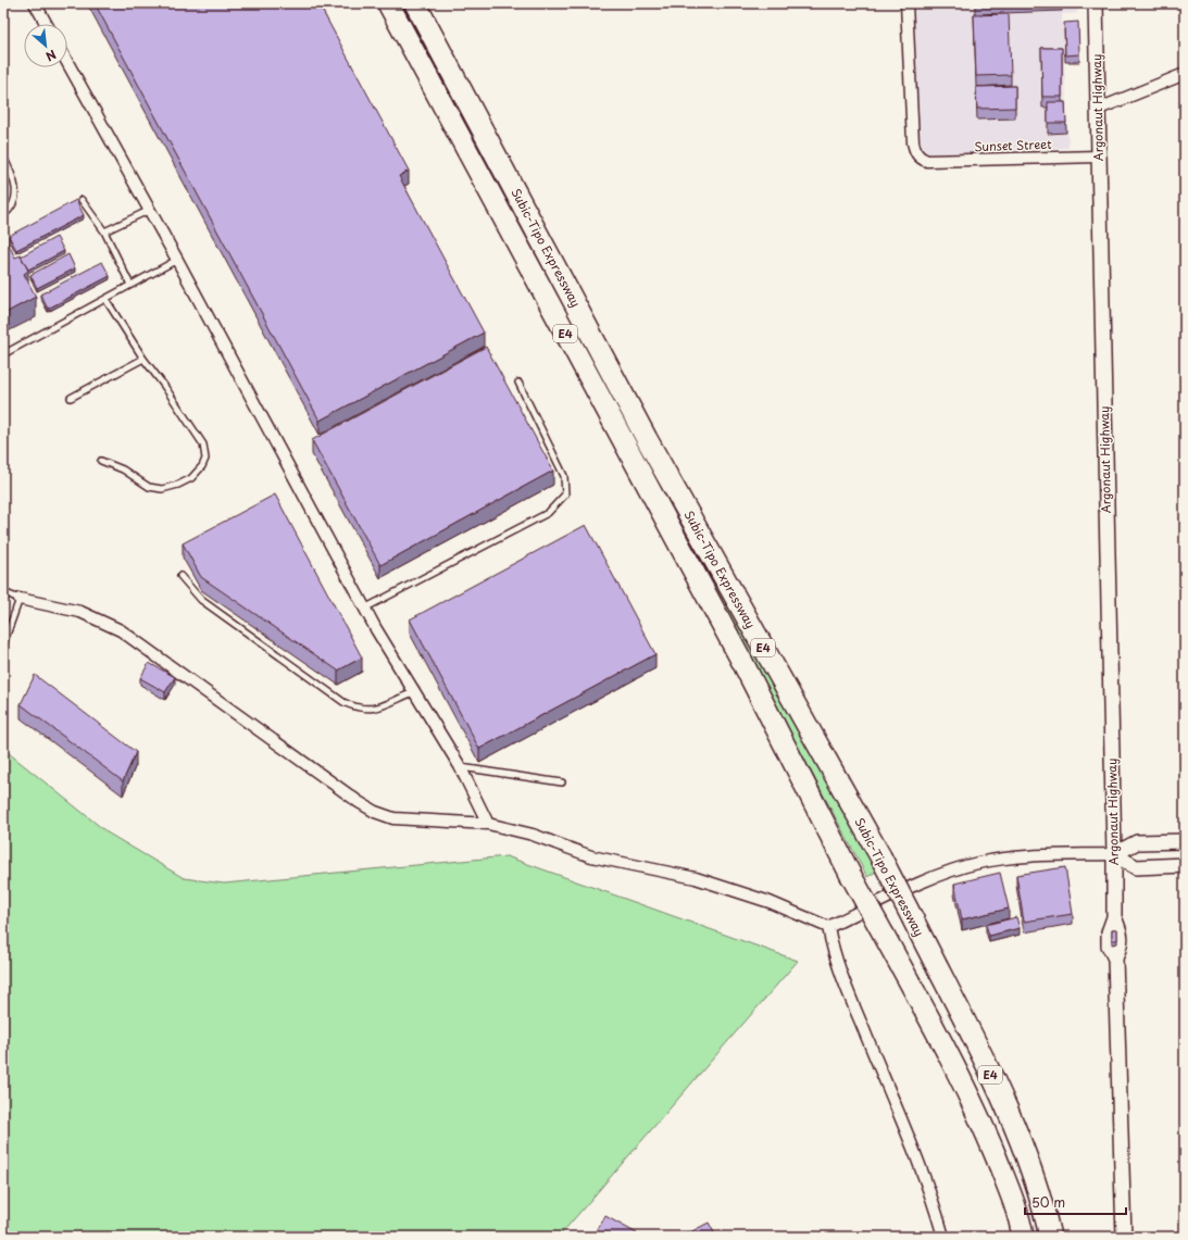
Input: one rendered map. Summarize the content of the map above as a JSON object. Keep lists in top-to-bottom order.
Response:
{
  "streets": {
    "highway": ["Subic-Tipo Expressway", "E4"],
    "street": ["Argonaut Highway", "Sunset Street"]
  },
  "crossings": [
    ["Argonaut Highway", "Sunset Street"]
  ],
  "scale_bar": "50 m",
  "north": "bottom right"
}
